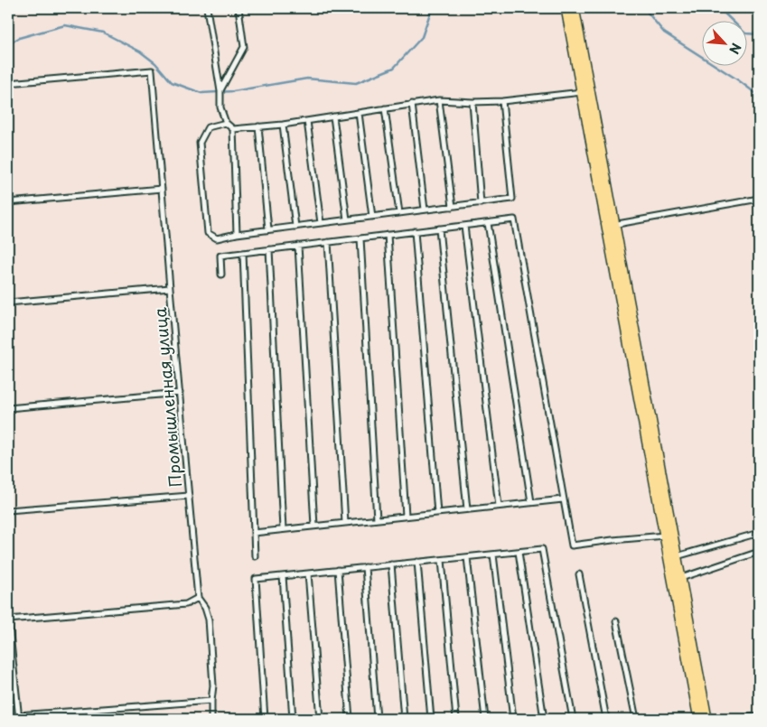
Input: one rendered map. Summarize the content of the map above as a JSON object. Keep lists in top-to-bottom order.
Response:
{
  "streets": {
    "lane": ["Промышленная улица"]
  },
  "north": "bottom right"
}
